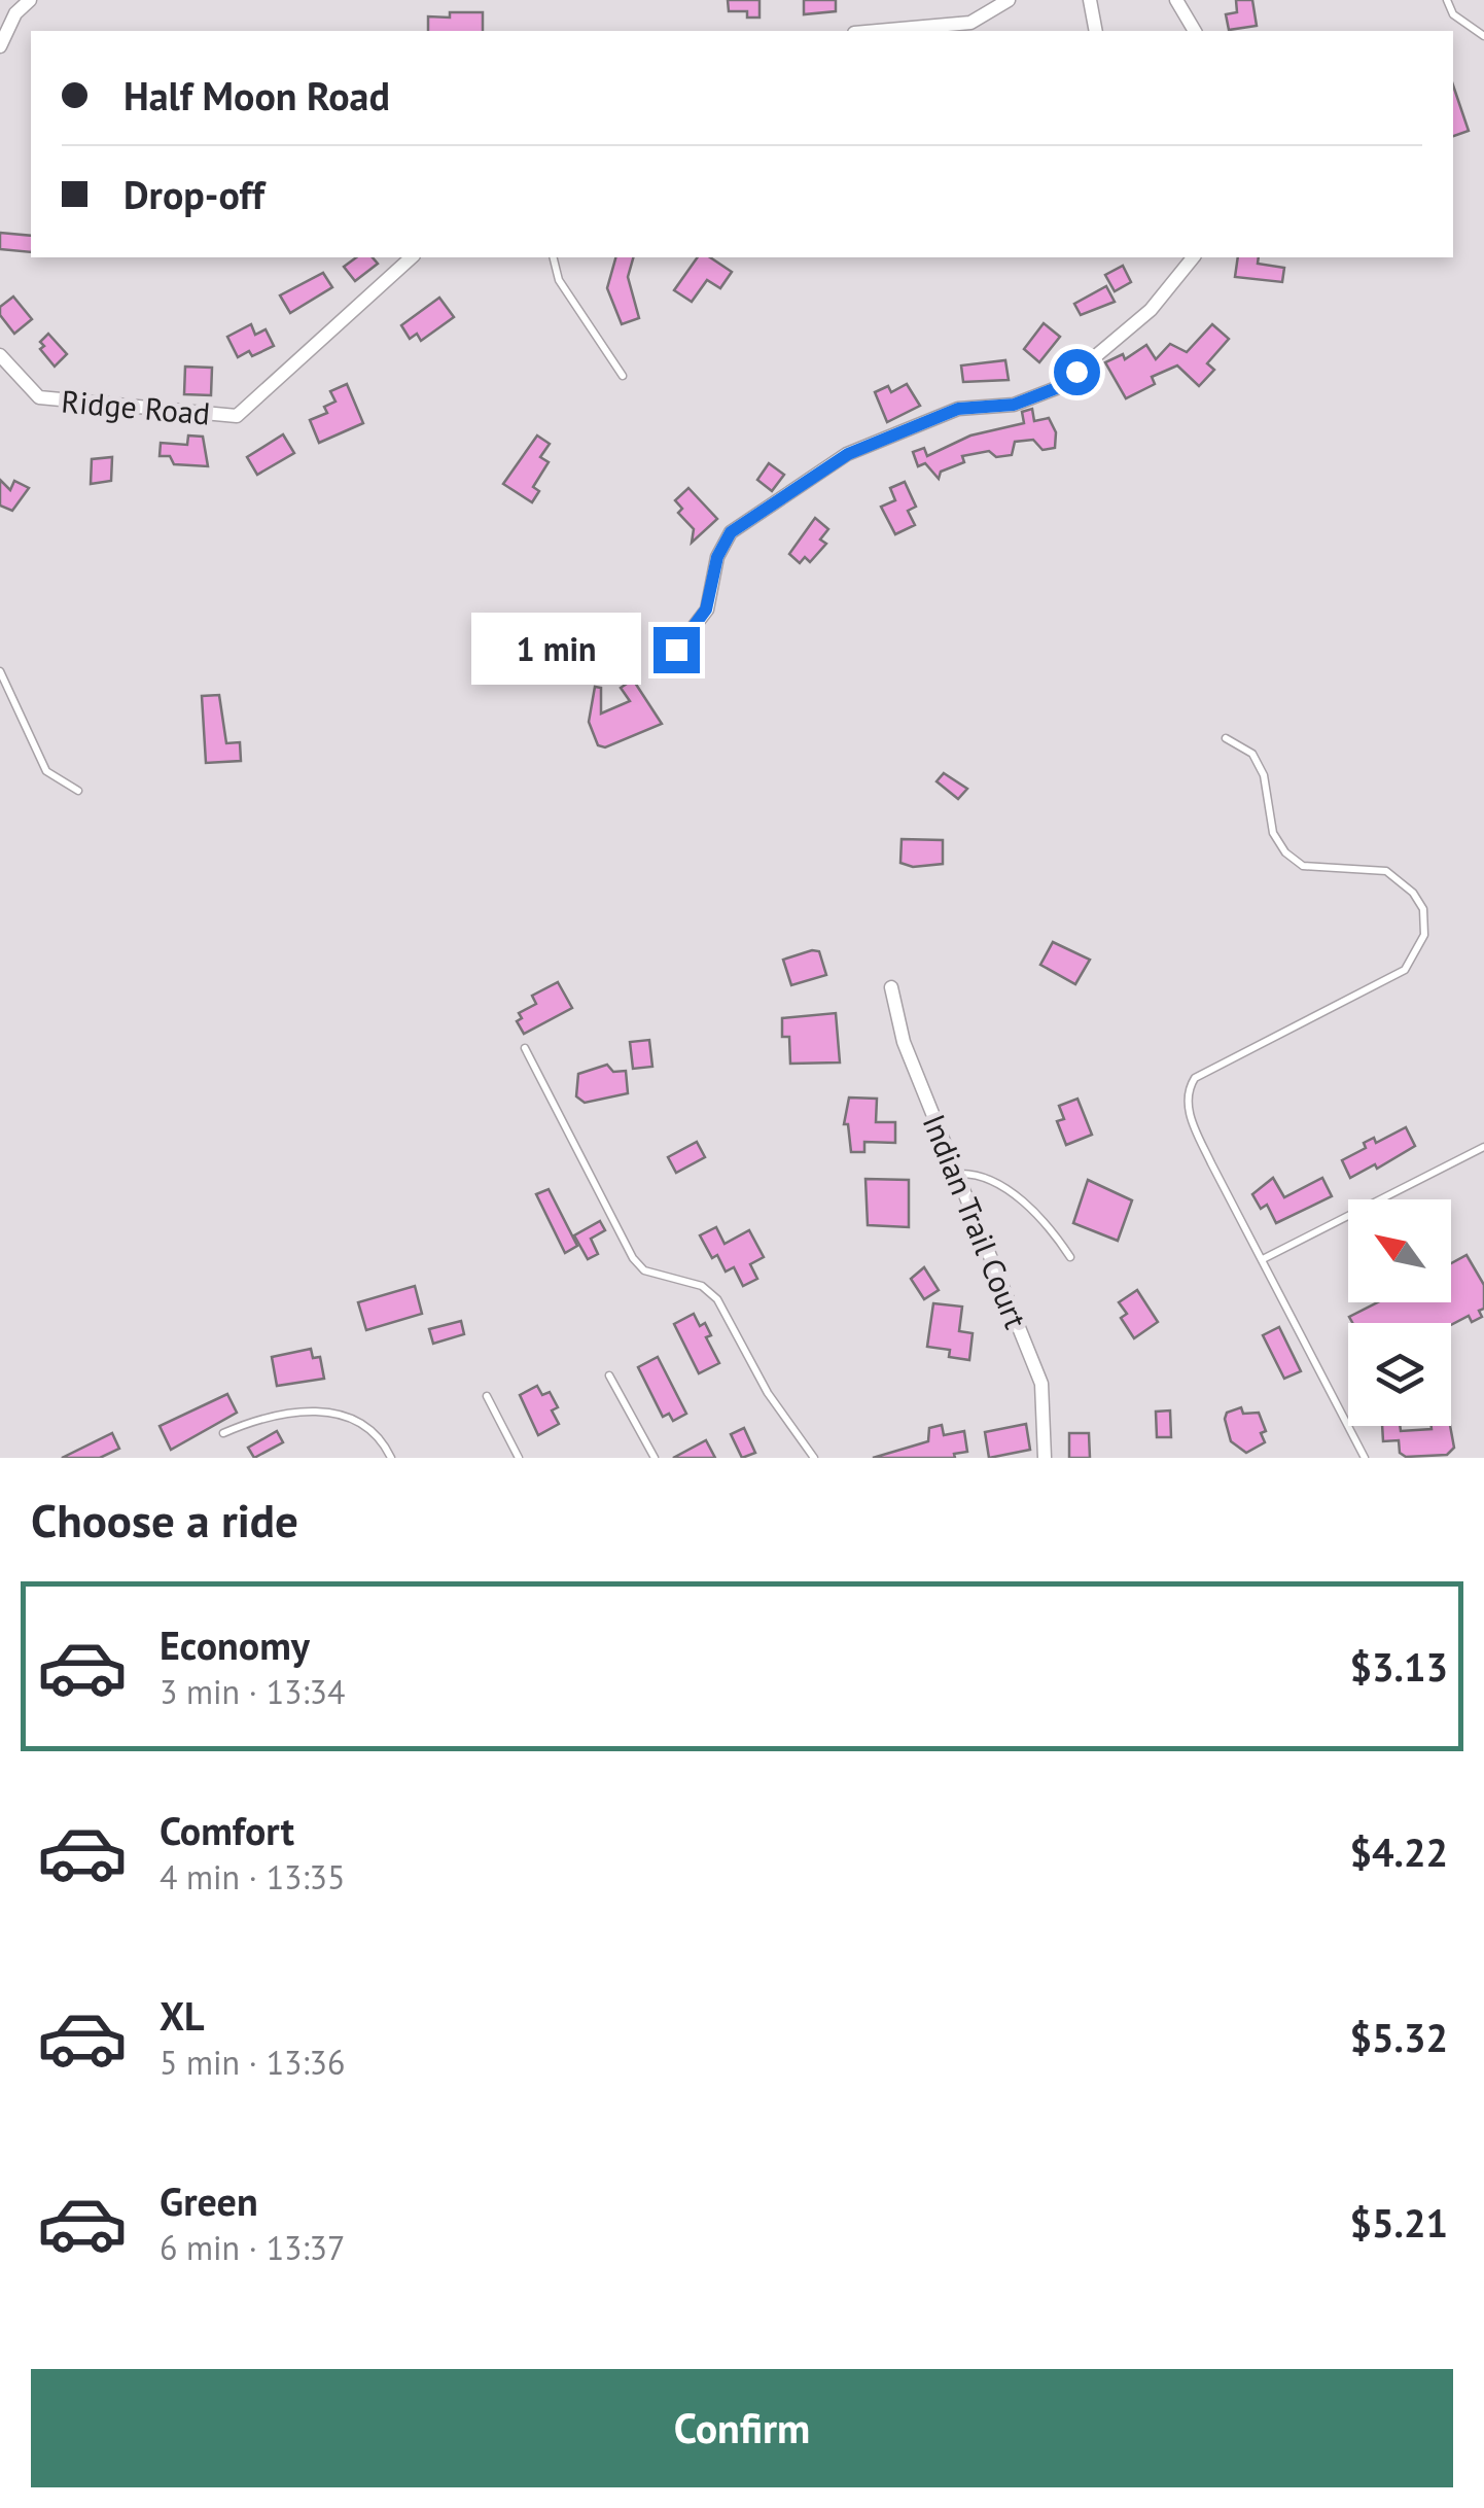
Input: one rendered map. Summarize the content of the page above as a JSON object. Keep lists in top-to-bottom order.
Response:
{
  "streets": {
    "street": ["Ridge Road", "Indian Trail Court"]
  },
  "north": "top left",
  "page": {
    "banner": ["Half Moon Road", "Drop-off"],
    "bubble": "1 min",
    "heading": "Choose a ride",
    "list": [
      {
        "name": "Economy",
        "note": "3 min · 13:34",
        "value": "$3.13"
      },
      {
        "name": "Comfort",
        "note": "4 min · 13:35",
        "value": "$4.22"
      },
      {
        "name": "XL",
        "note": "5 min · 13:36",
        "value": "$5.32"
      },
      {
        "name": "Green",
        "note": "6 min · 13:37",
        "value": "$5.21"
      }
    ],
    "buttons": "Confirm"
  }
}
